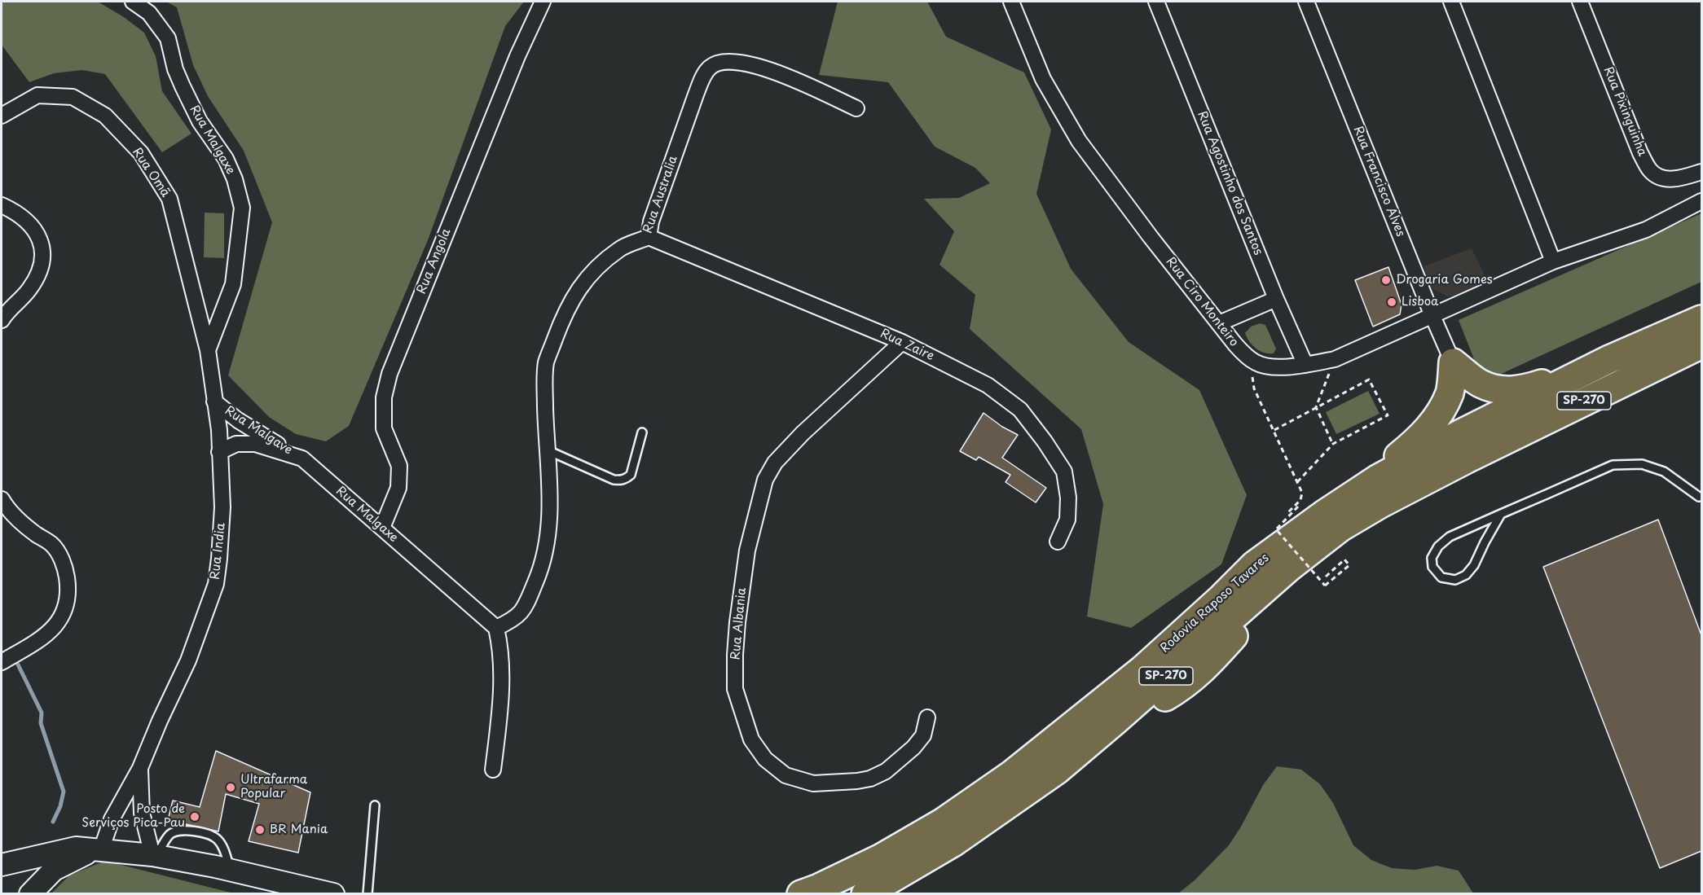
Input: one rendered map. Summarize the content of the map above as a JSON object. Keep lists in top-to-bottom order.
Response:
{
  "streets": {
    "highway": ["SP-270", "Rodovia Raposo Tavares"],
    "street": [
      "Rua Pixinguinha",
      "Rua Malgaxe",
      "Rua Omã",
      "Rua Francisco Alves",
      "Rua Agostinho dos Santos",
      "Rua Australia",
      "Rua Angola",
      "Rua Ciro Monteiro",
      "Rua Zaire",
      "Rua Malgave",
      "Rua India",
      "Rua Albania"
    ]
  },
  "crossings": [
    ["Rua Malgaxe", "Rua Omã"],
    ["Rua Malgaxe", "Rua Australia"],
    ["Rua Malgaxe", "Rua Angola"],
    ["Rua Malgaxe", "Rua Malgave"],
    ["Rua Malgaxe", "Rua India"],
    ["Rua Omã", "Rua India"],
    ["Rua Francisco Alves", "Rua Ciro Monteiro"],
    ["Rua Agostinho dos Santos", "Rua Ciro Monteiro"],
    ["Rua Australia", "Rua Zaire"],
    ["Rua Zaire", "Rua Albania"],
    ["Rua Malgave", "Rua India"]
  ],
  "places": [
    "Drogaria Gomes",
    "Lisboa",
    "Ultrafarma Popular",
    "Posto de Serviços Pica-Pau",
    "BR Mania"
  ]
}
